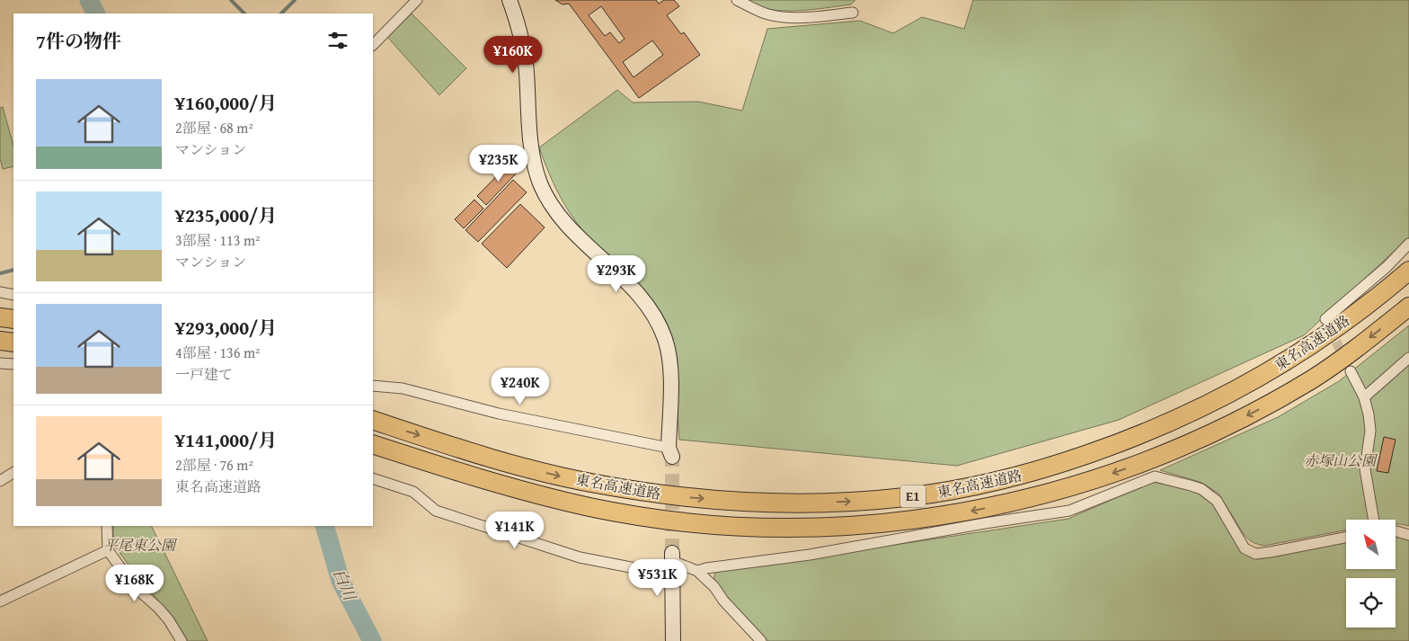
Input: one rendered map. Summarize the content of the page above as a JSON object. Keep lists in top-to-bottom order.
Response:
{
  "streets": {
    "highway": ["東名高速道路", "E1"]
  },
  "water": ["白川"],
  "parks": ["赤塚山公園", "平尾東公園"],
  "north": "top left",
  "page": {
    "heading": "7件の物件",
    "price": [
      "¥160K",
      "¥235K",
      "¥293K",
      "¥240K",
      "¥141K",
      "¥531K",
      "¥168K"
    ],
    "list": [
      {
        "name": "¥160,000/月",
        "note": "2部屋 · 68 m² · マンション"
      },
      {
        "name": "¥235,000/月",
        "note": "3部屋 · 113 m² · マンション"
      },
      {
        "name": "¥293,000/月",
        "note": "4部屋 · 136 m² · 一戸建て"
      },
      {
        "name": "¥141,000/月",
        "note": "2部屋 · 76 m² · 東名高速道路"
      }
    ]
  }
}
